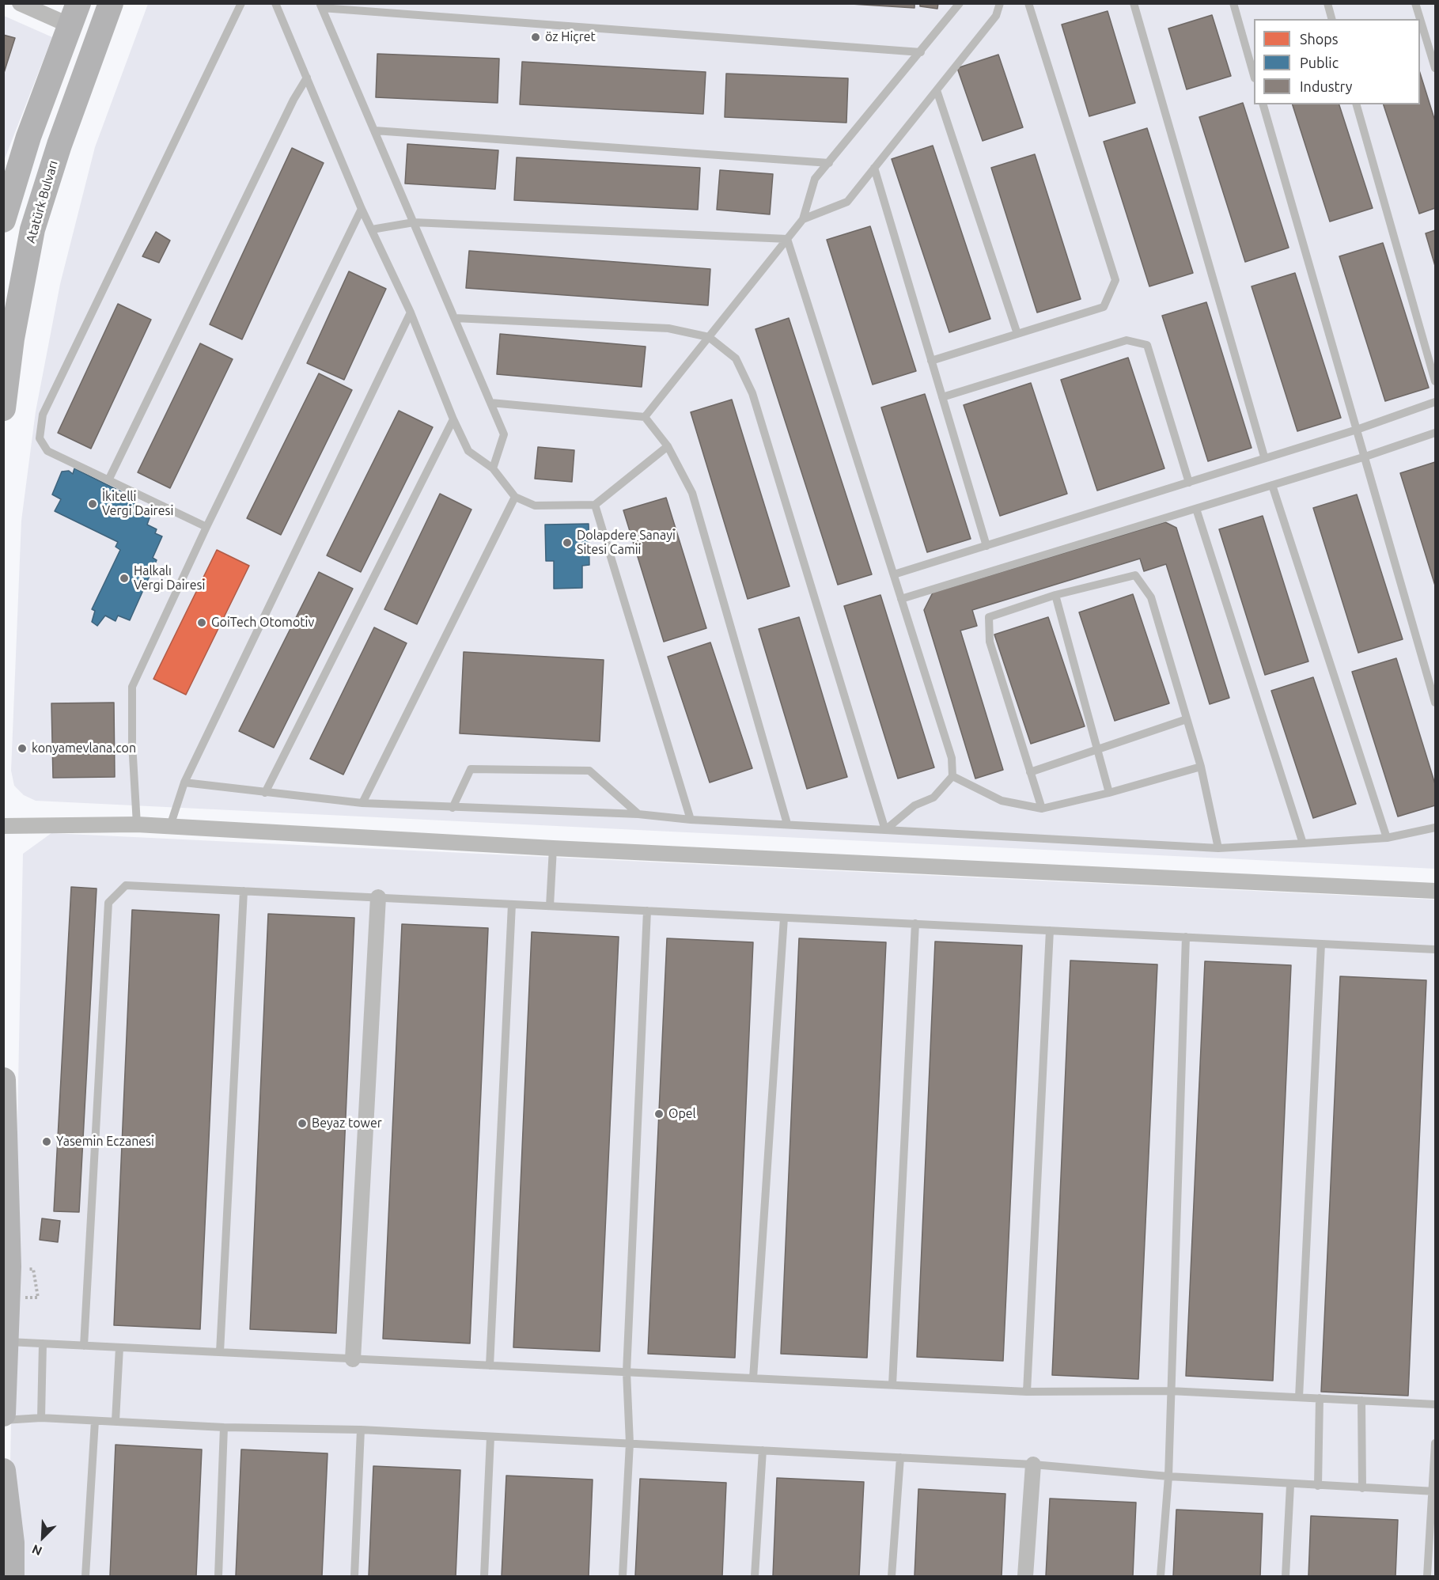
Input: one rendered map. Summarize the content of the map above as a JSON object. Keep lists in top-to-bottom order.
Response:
{
  "streets": {
    "main road": ["Atatürk Bulvarı"]
  },
  "places": [
    "öz Hiçret",
    "İkitelli Vergi Dairesi",
    "Dolapdere Sanayi Sitesi Camii",
    "Halkalı Vergi Dairesi",
    "GoiTech Otomotiv",
    "konyamevlana.con",
    "Opel",
    "Beyaz tower",
    "Yasemin Eczanesi"
  ],
  "legend": ["Shops", "Public", "Industry"],
  "north": "bottom left"
}
